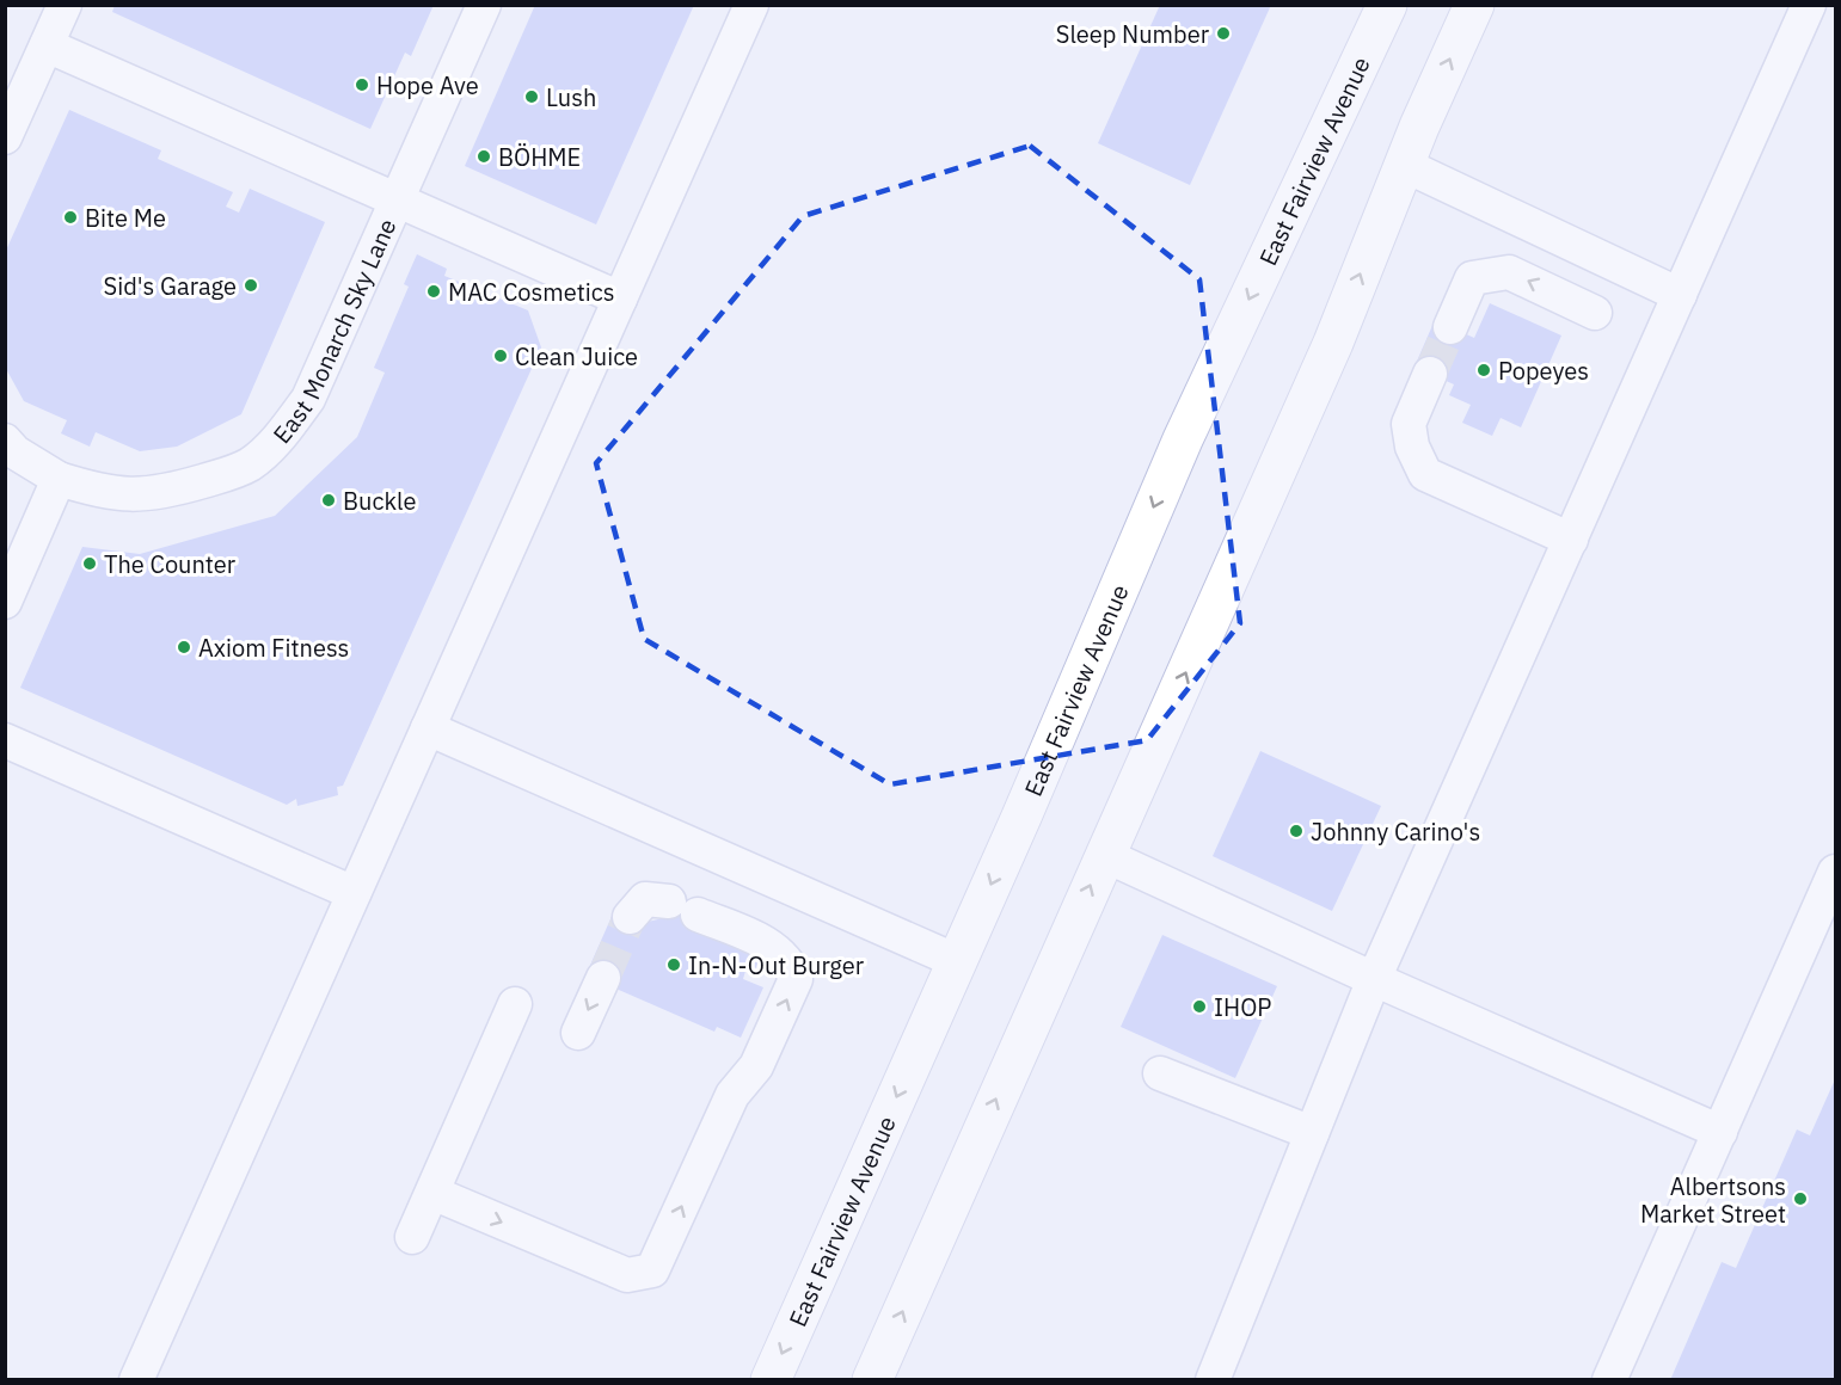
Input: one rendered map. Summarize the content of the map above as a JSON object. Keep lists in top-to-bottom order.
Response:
{
  "streets": {
    "main road": ["East Fairview Avenue"],
    "street": ["East Monarch Sky Lane"]
  },
  "places": [
    "Sleep Number",
    "Hope Ave",
    "Lush",
    "BÖHME",
    "Bite Me",
    "Sid's Garage",
    "MAC Cosmetics",
    "Clean Juice",
    "Popeyes",
    "Buckle",
    "The Counter",
    "Axiom Fitness",
    "Johnny Carino's",
    "In-N-Out Burger",
    "IHOP",
    "Albertsons Market Street"
  ]
}
